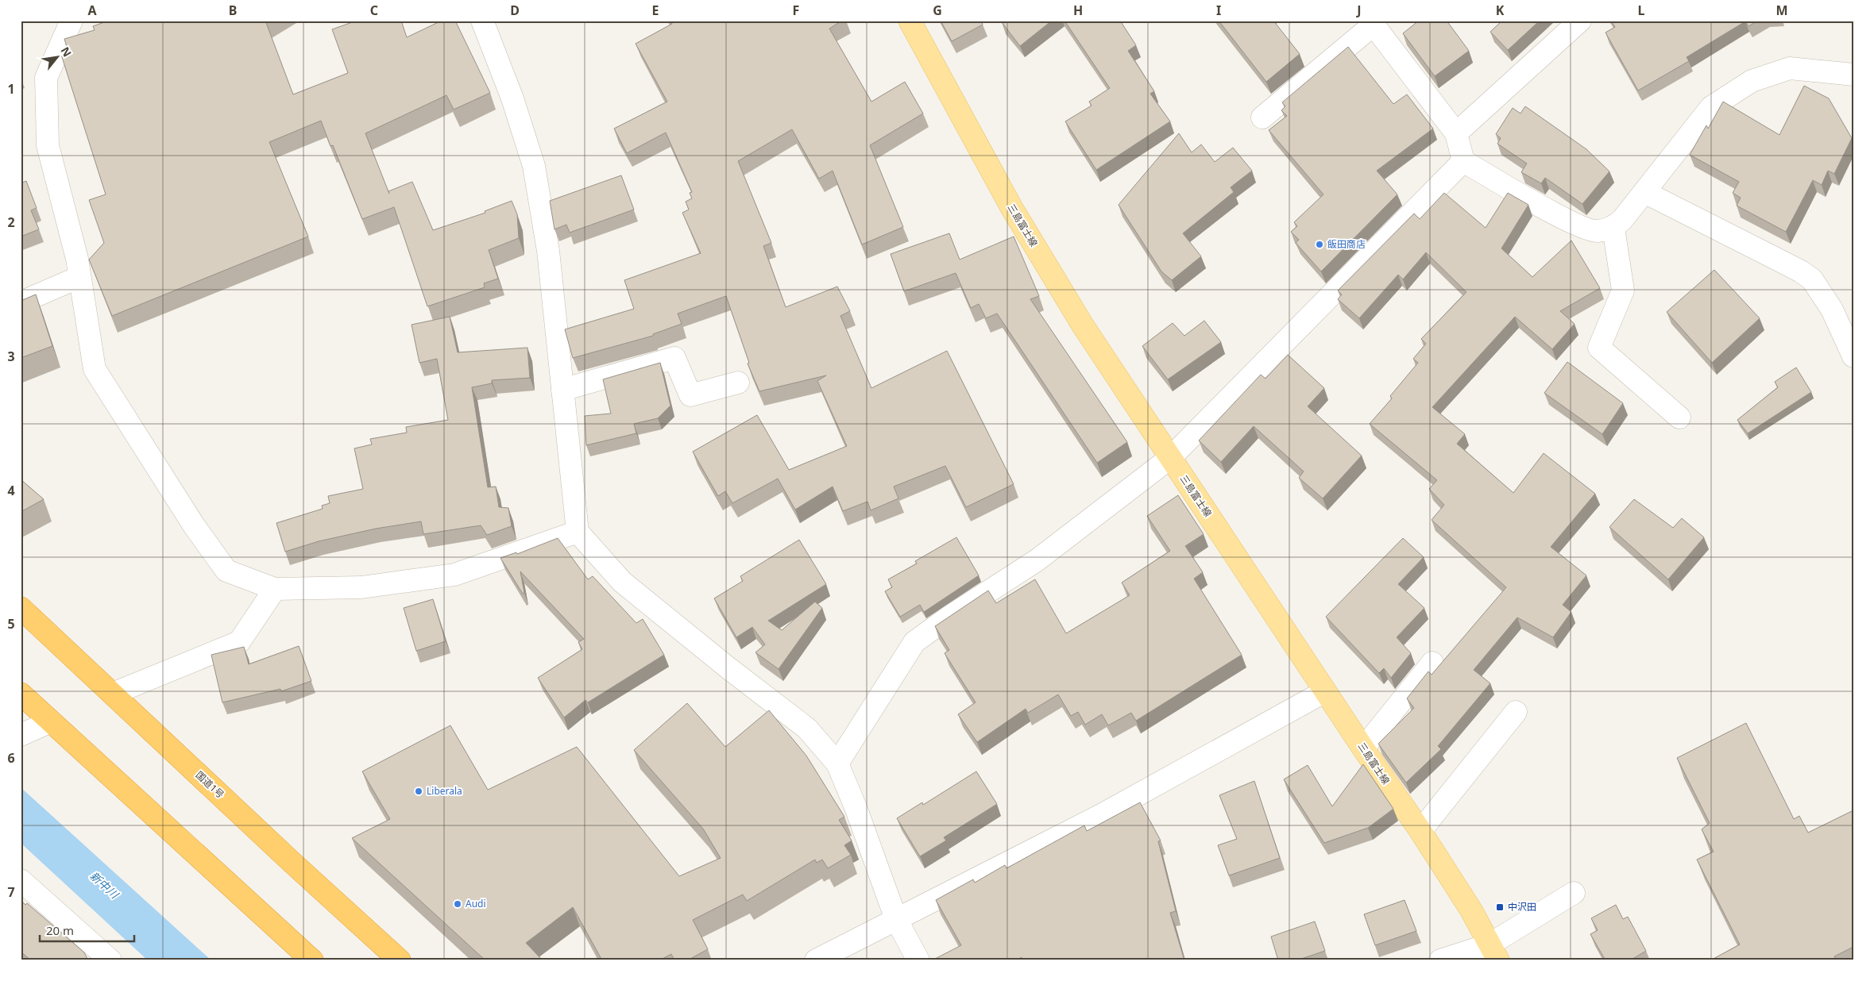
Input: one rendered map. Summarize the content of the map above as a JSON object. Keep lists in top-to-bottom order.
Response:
{
  "streets": {
    "highway": ["国道1号"],
    "main road": ["三島富士線"]
  },
  "water": ["新中川"],
  "places": {
    "other": ["飯田商店", "Liberala", "Audi"],
    "transit": ["中沢田"]
  },
  "scale_bar": "20 m",
  "north": "top right",
  "grid": {
    "columns": [
      "A",
      "B",
      "C",
      "D",
      "E",
      "F",
      "G",
      "H",
      "I",
      "J",
      "K",
      "L",
      "M"
    ],
    "rows": [
      "1",
      "2",
      "3",
      "4",
      "5",
      "6",
      "7"
    ]
  }
}
